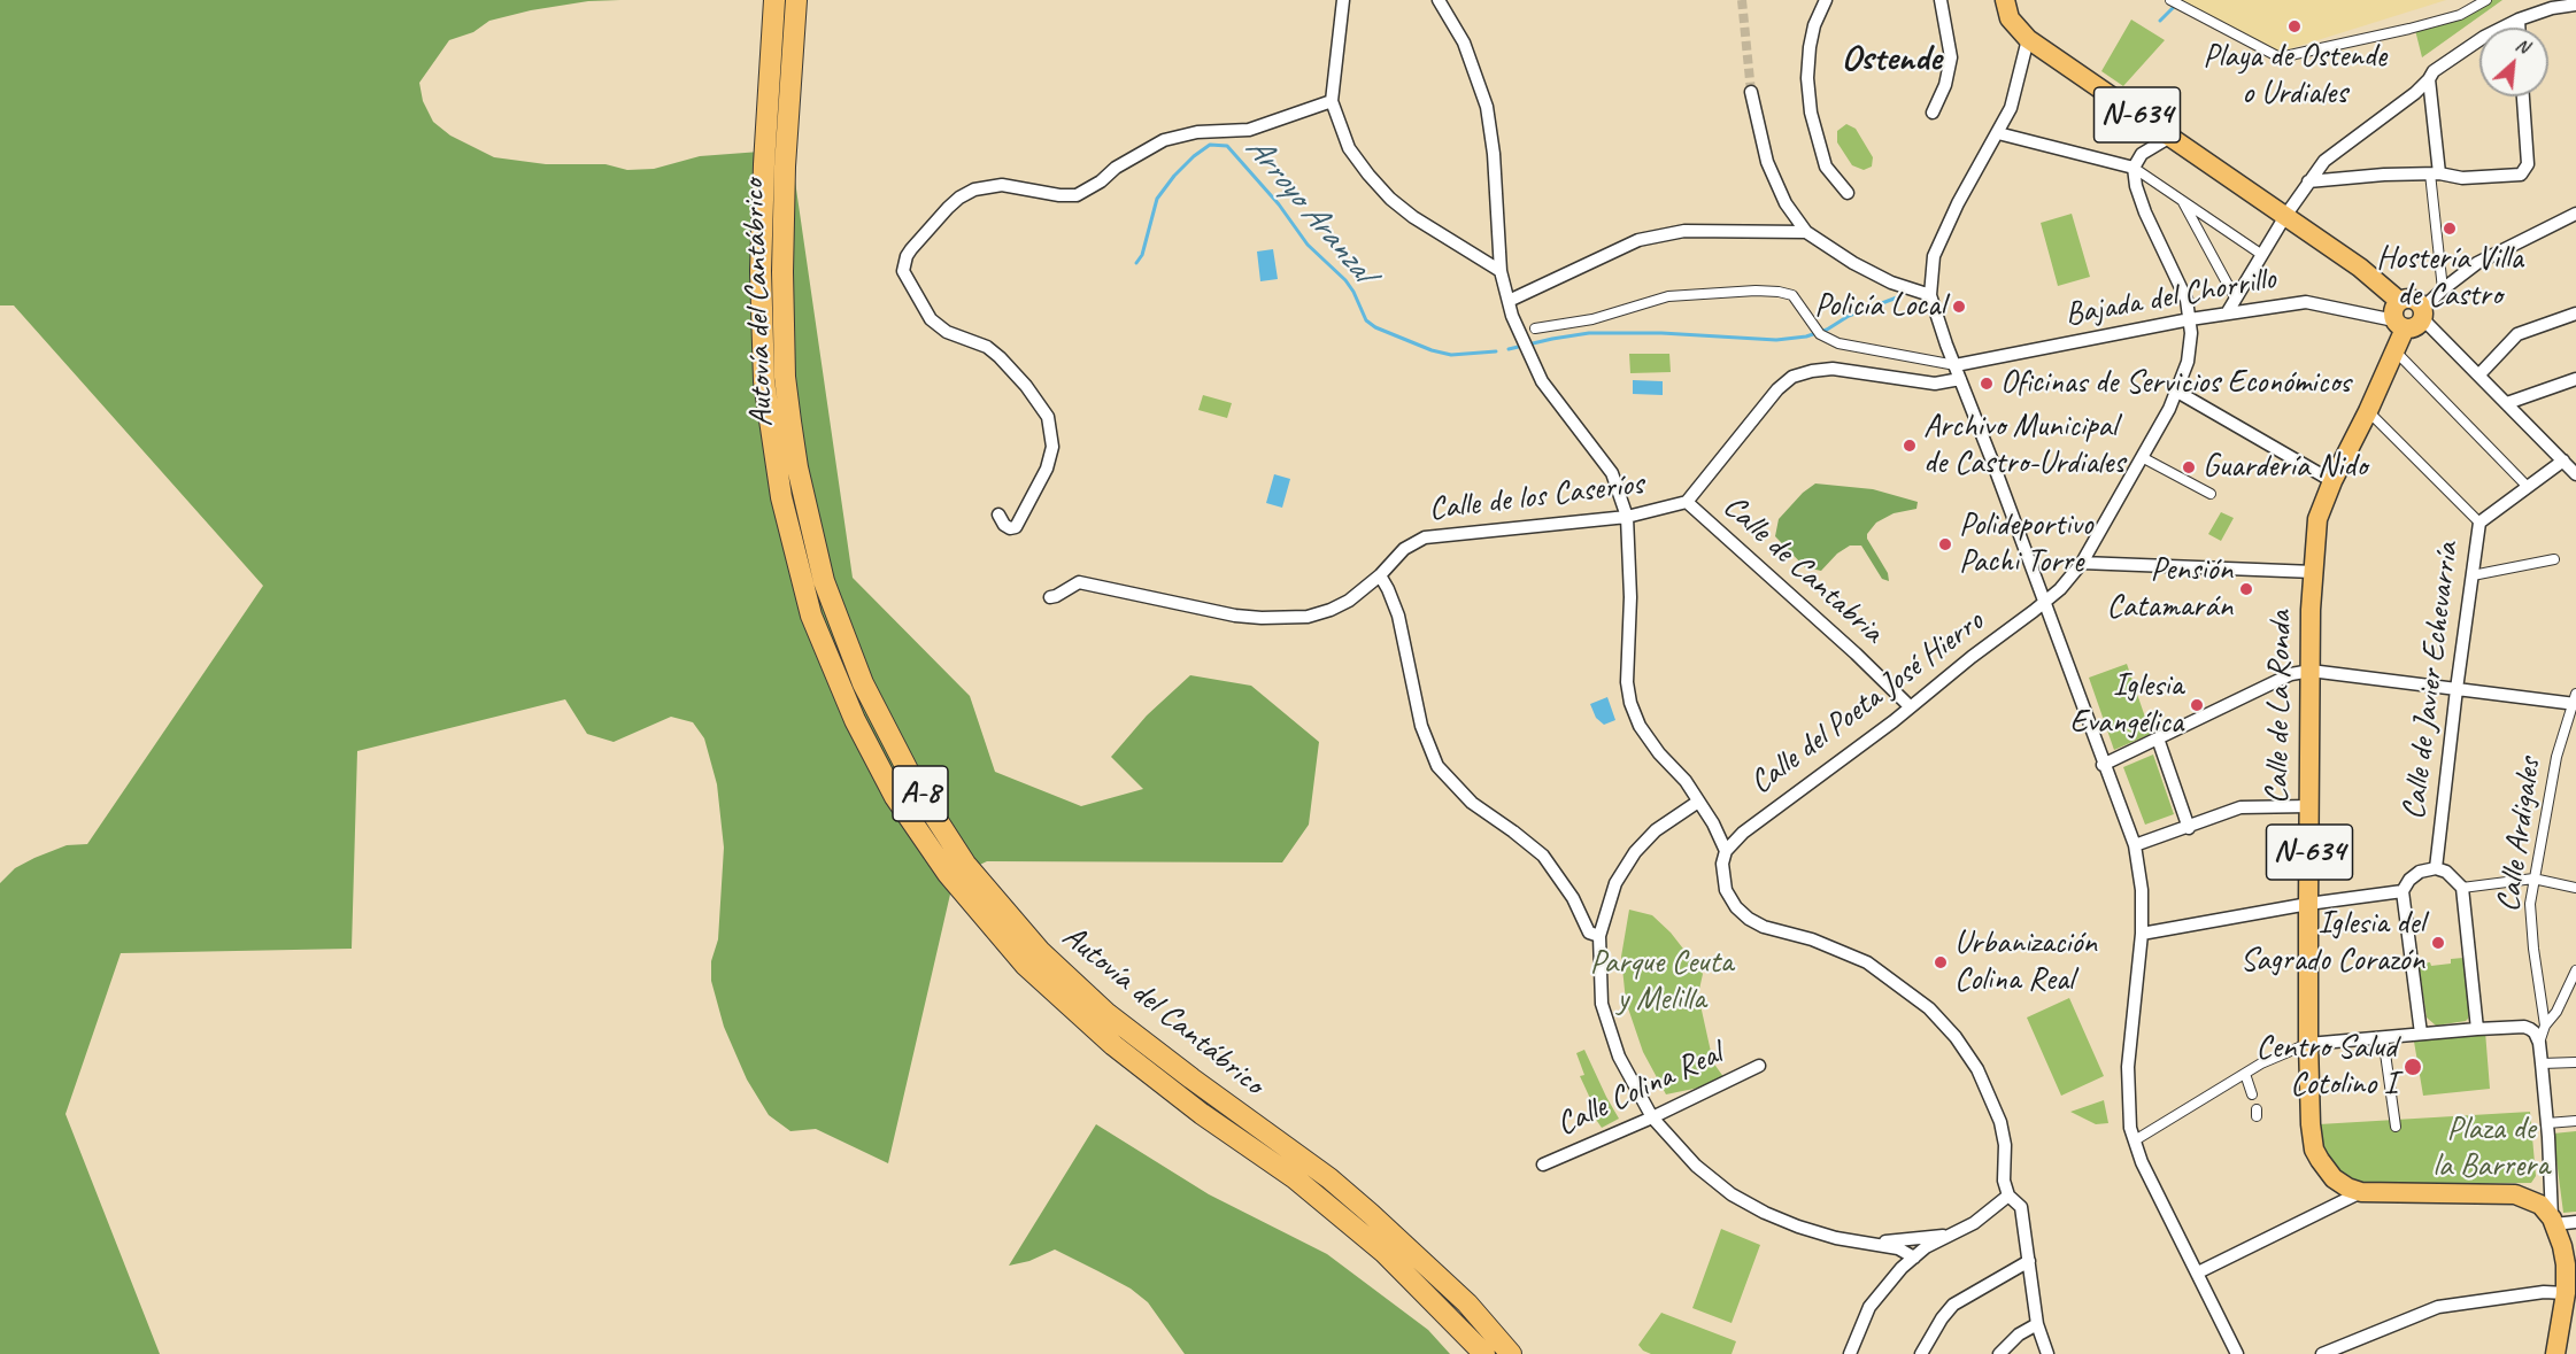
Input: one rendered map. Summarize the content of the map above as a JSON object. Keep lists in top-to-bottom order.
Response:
{
  "streets": {
    "highway": [
      "N-634",
      "Autovía del Cantábrico",
      "Calle de La Ronda",
      "A-8"
    ],
    "street": [
      "Bajada del Chorrillo",
      "Calle de los Caseríos",
      "Calle de Cantabria",
      "Calle de Javier Echevarría",
      "Calle del Poeta José Hierro",
      "Calle Ardigales",
      "Calle Colina Real"
    ]
  },
  "crossings": [
    ["N-634", "Bajada del Chorrillo"],
    ["N-634", "Calle de La Ronda"],
    ["Bajada del Chorrillo", "Calle del Poeta José Hierro"],
    ["Bajada del Chorrillo", "Calle de La Ronda"],
    ["Calle de los Caseríos", "Calle de Cantabria"],
    ["Calle de Cantabria", "Calle del Poeta José Hierro"]
  ],
  "districts": ["Ostende"],
  "water": ["Arroyo Aranzal"],
  "parks": ["Parque Ceuta y Melilla", "Plaza de la Barrera"],
  "places": [
    "Playa de Ostende o Urdiales",
    "Hostería Villa de Castro",
    "Policía Local",
    "Oficinas de Servicios Económicos",
    "Archivo Municipal de Castro-Urdiales",
    "Guardería Nido",
    "Polideportivo Pachi Torre",
    "Pensión Catamarán",
    "Iglesia Evangélica",
    "Iglesia del Sagrado Corazón",
    "Urbanización Colina Real",
    "Centro Salud Cotolino I"
  ],
  "north": "top right"
}
